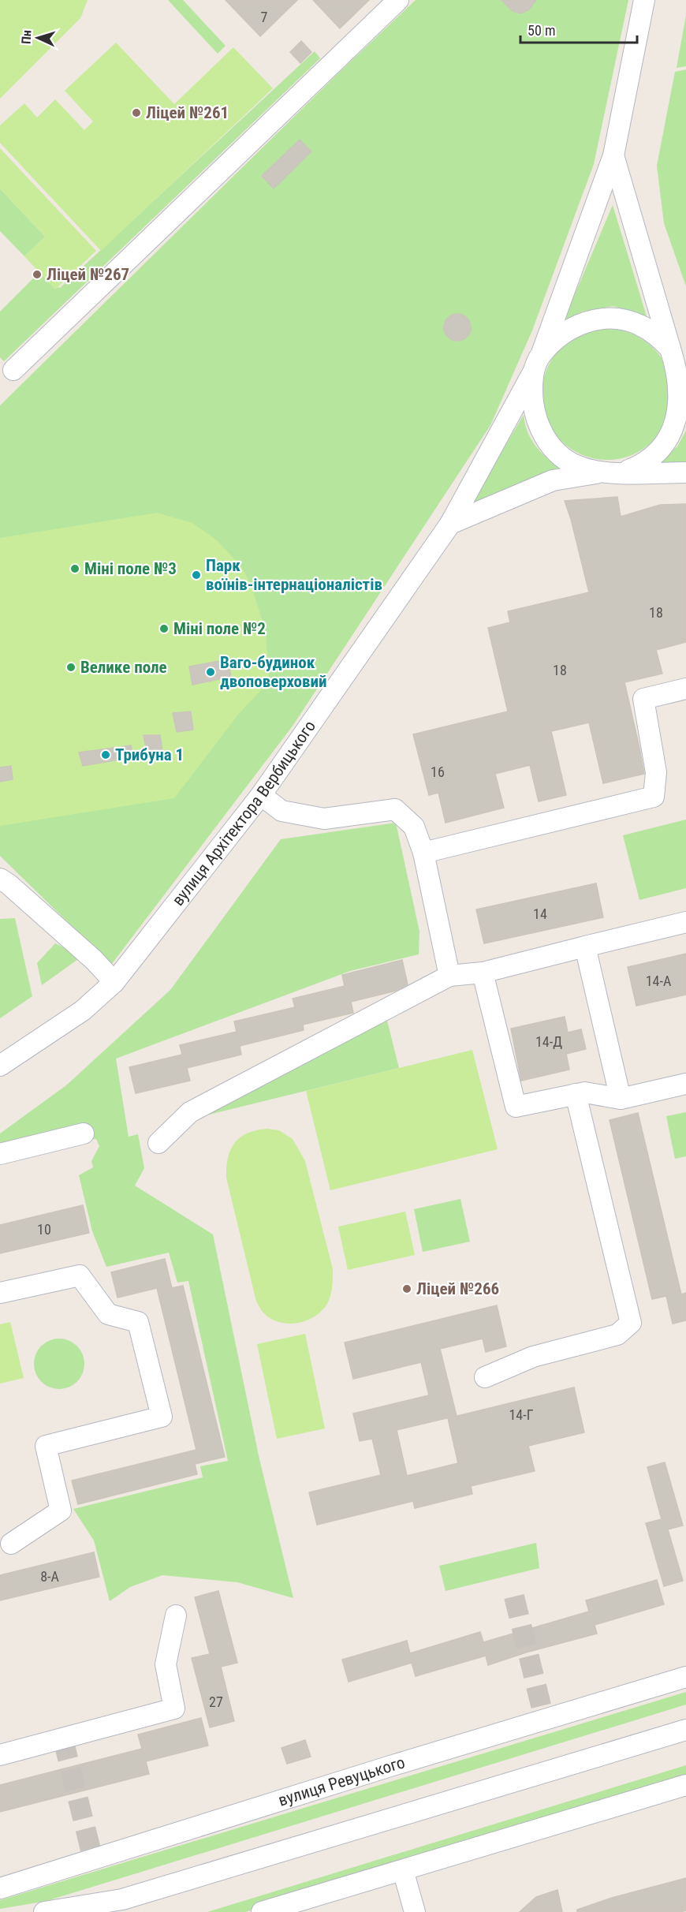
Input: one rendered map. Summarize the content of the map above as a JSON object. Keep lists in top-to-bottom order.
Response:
{
  "streets": {
    "street": ["вулиця Архітектора Вербицького", "вулиця Ревуцького"]
  },
  "places": [
    "Ліцей №261",
    "Ліцей №267",
    "Міні поле №3",
    "Парк воїнів-інтернаціоналістів",
    "Міні поле №2",
    "Велике поле",
    "Ваго-будинок двоповерховий",
    "Трибуна 1",
    "Ліцей №266"
  ],
  "house_numbers": [
    "7",
    "18",
    "18",
    "16",
    "14",
    "14-А",
    "14-Д",
    "10",
    "14-Г",
    "8-А",
    "27"
  ],
  "scale_bar": "50 m",
  "north": "left"
}
